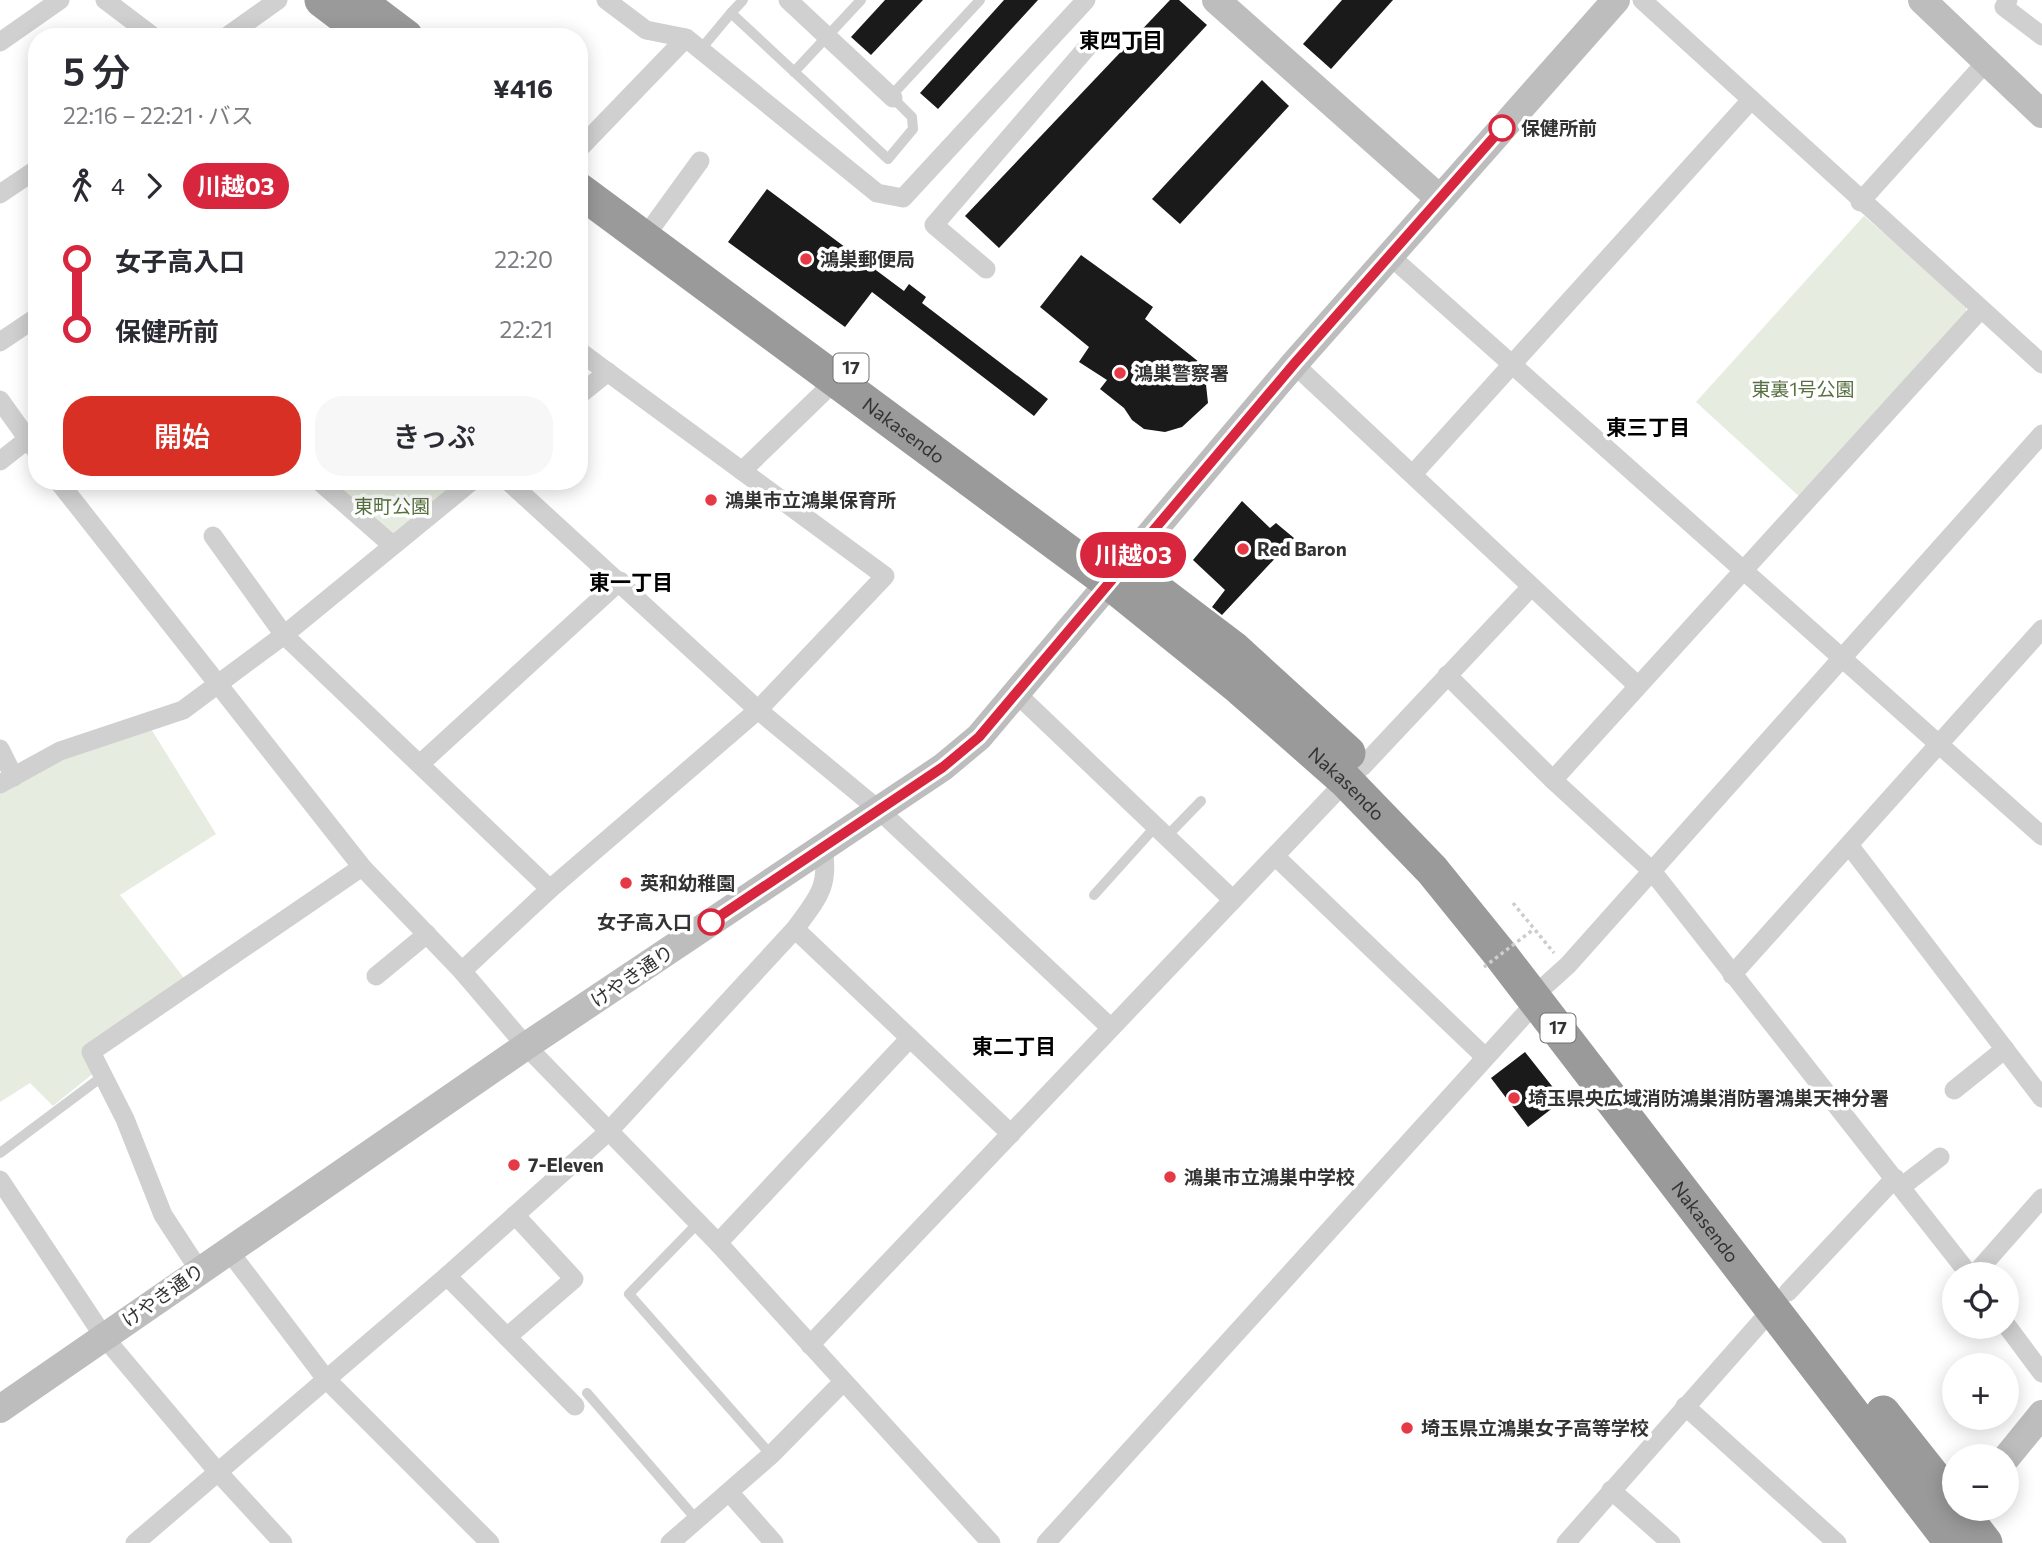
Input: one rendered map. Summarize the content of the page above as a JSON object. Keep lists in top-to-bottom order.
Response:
{
  "streets": {
    "highway": ["17", "Nakasendo"],
    "main road": ["けやき通り"]
  },
  "crossings": [
    ["Nakasendo", "けやき通り"]
  ],
  "districts": [
    "東四丁目",
    "東三丁目",
    "東一丁目",
    "東二丁目"
  ],
  "parks": ["東裏1号公園", "東町公園"],
  "places": [
    "保健所前",
    "鴻巣郵便局",
    "鴻巣警察署",
    "鴻巣市立鴻巣保育所",
    "Red Baron",
    "英和幼稚園",
    "女子高入口",
    "埼玉県央広域消防鴻巣消防署鴻巣天神分署",
    "7-Eleven",
    "鴻巣市立鴻巣中学校",
    "埼玉県立鴻巣女子高等学校"
  ],
  "lines": ["bus line 川越03"],
  "page": {
    "on_map": "川越03",
    "heading": ["5 分", "22:16 – 22:21 · バス", "¥416"],
    "legs": ["4", "川越03"],
    "list": [
      {
        "name": "女子高入口",
        "value": "22:20"
      },
      {
        "name": "保健所前",
        "value": "22:21"
      }
    ],
    "buttons": ["開始", "きっぷ"],
    "map_buttons": ["+", "−"]
  }
}
